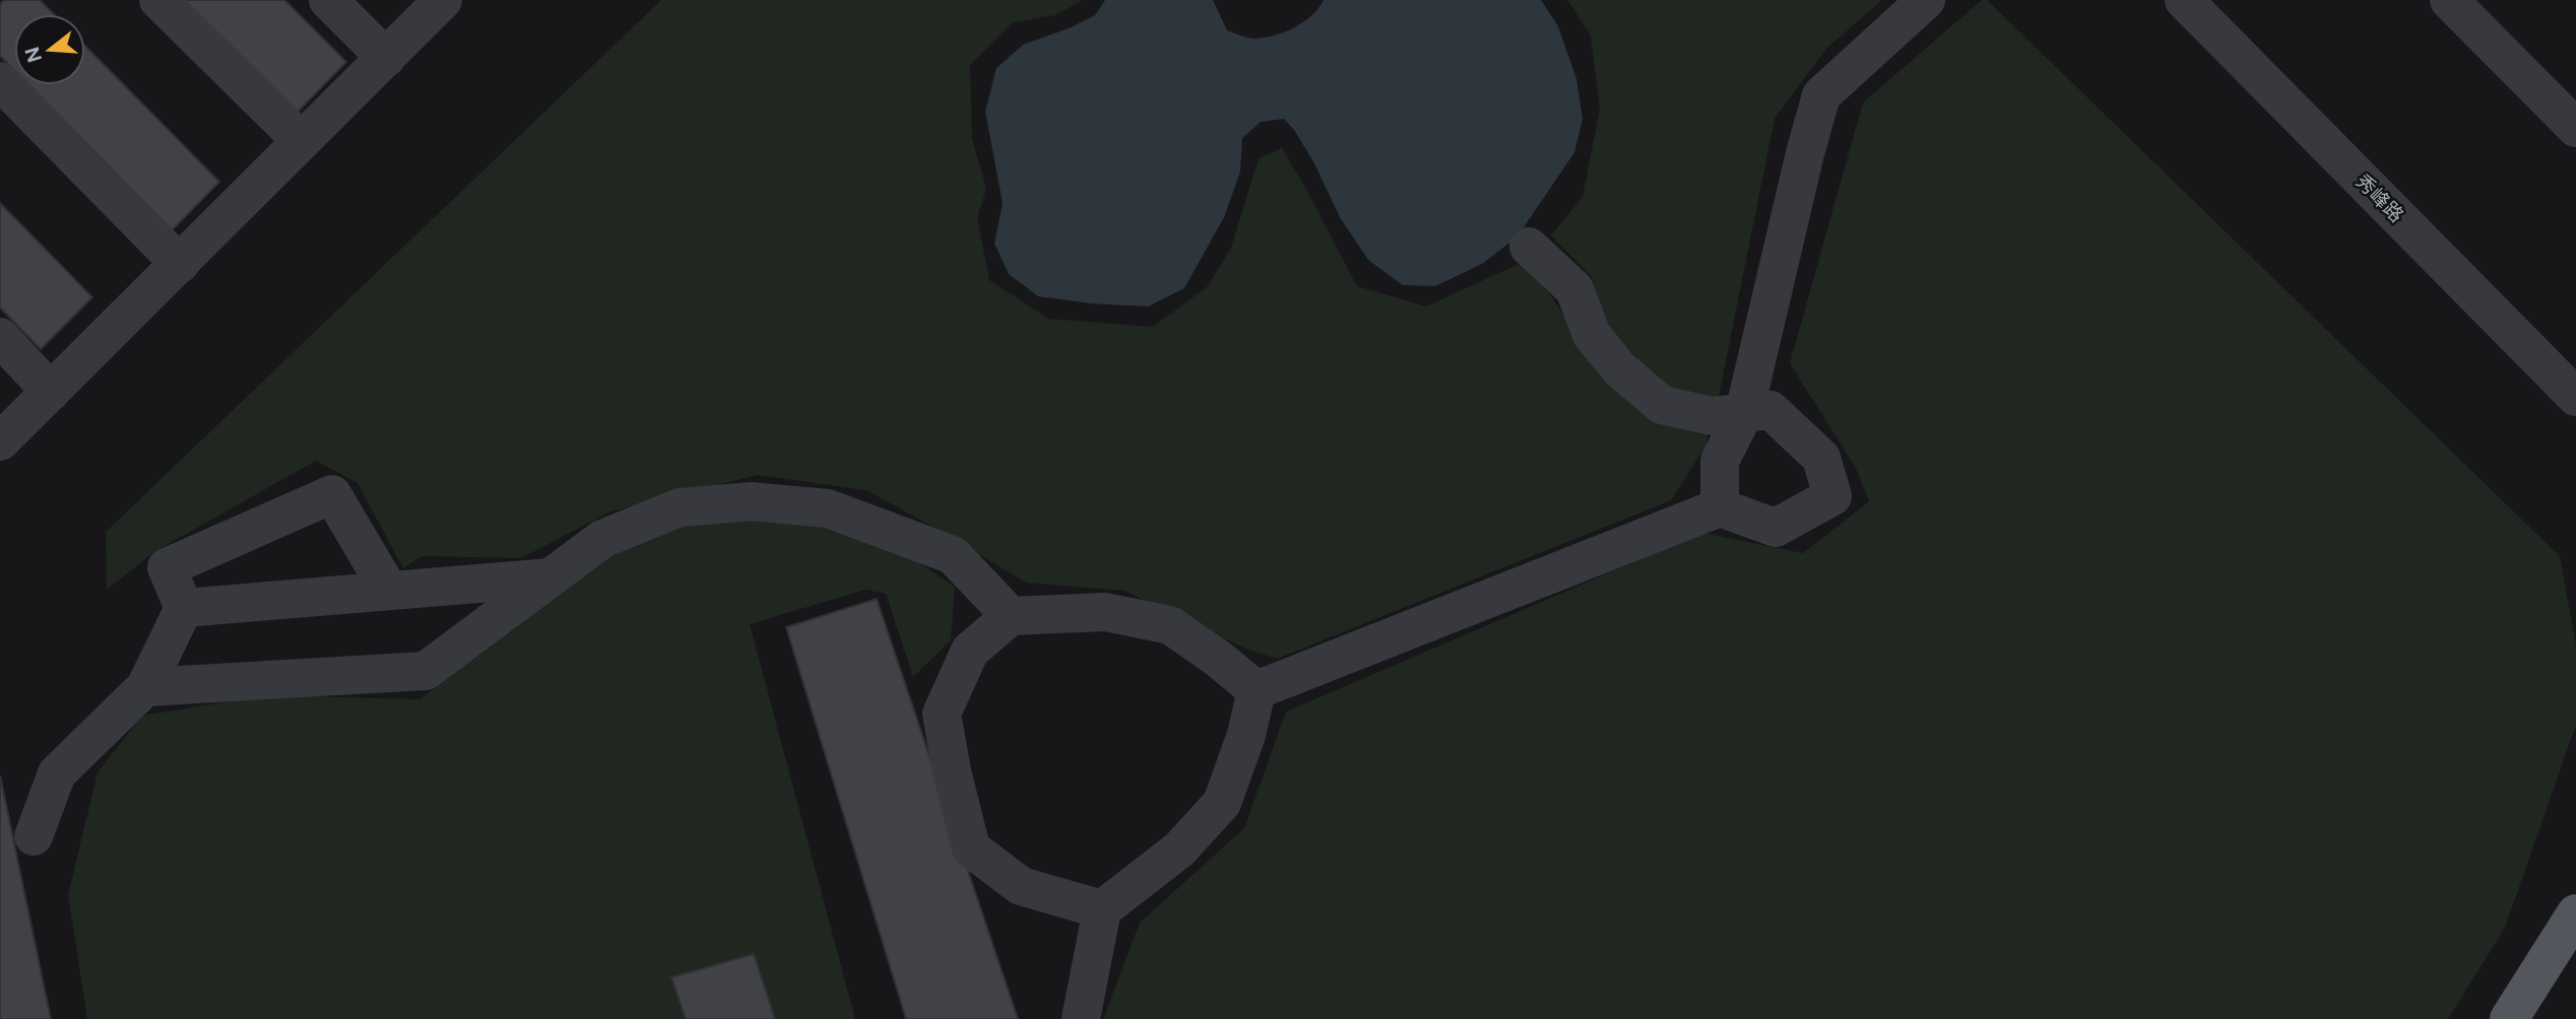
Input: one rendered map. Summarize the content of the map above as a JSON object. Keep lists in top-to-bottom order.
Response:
{
  "streets": {
    "street": ["秀峰路"]
  },
  "north": "left"
}
